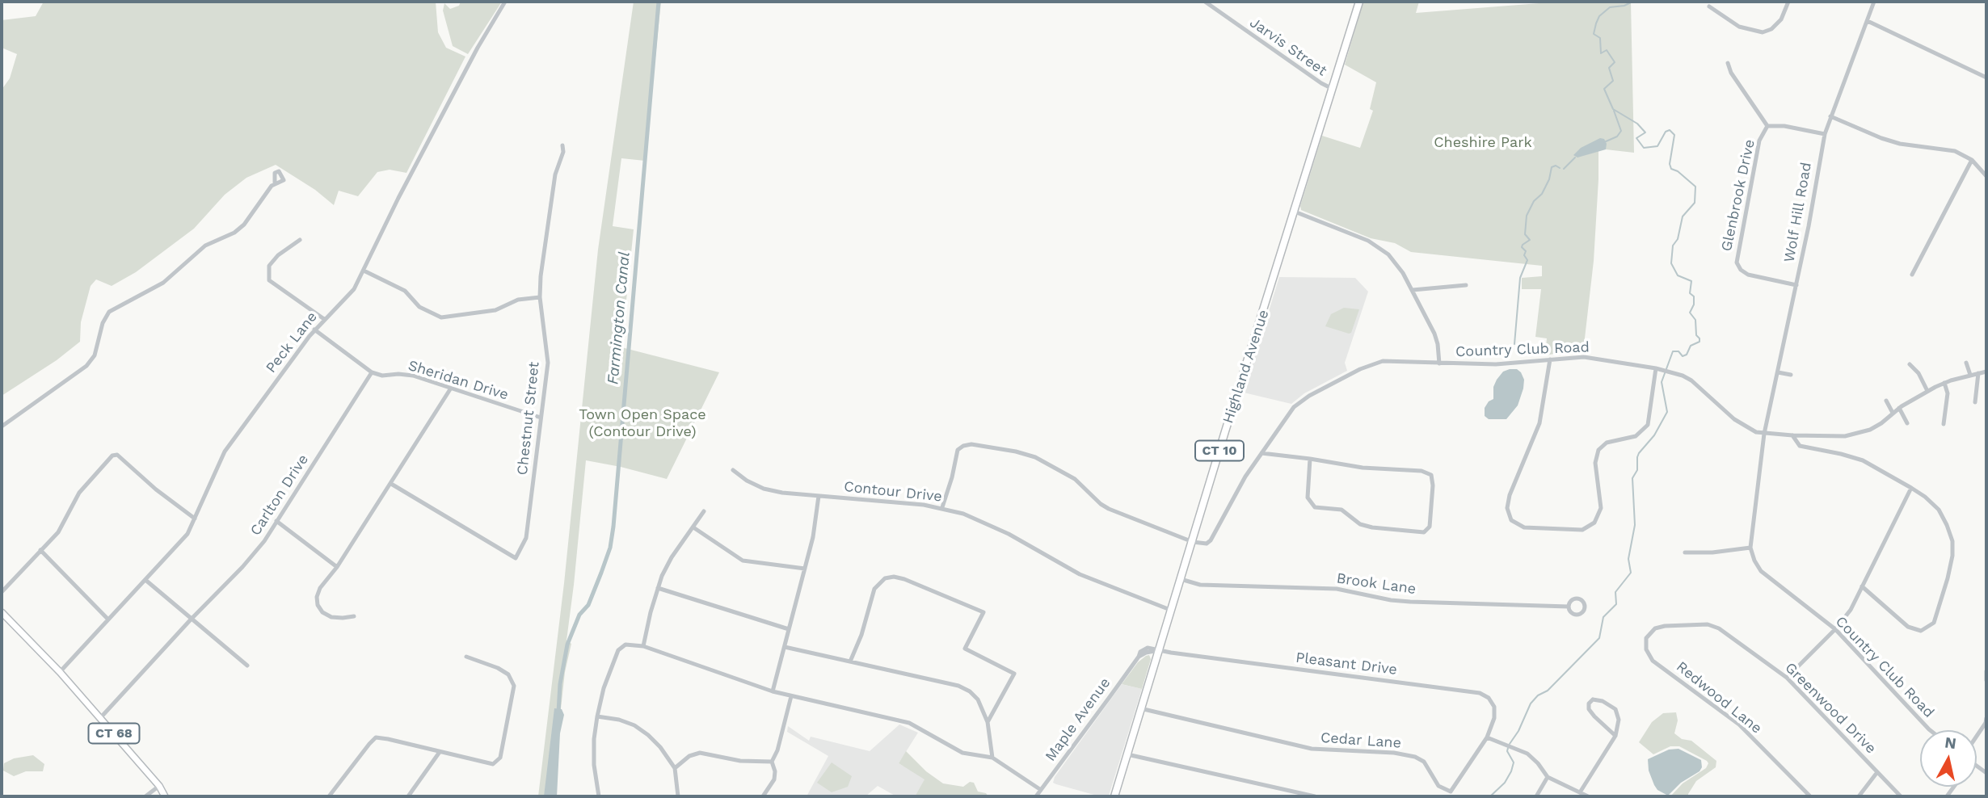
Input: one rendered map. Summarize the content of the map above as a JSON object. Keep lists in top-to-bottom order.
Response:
{
  "streets": {
    "highway": ["Highland Avenue", "CT 10"],
    "main road": ["CT 68"],
    "street": [
      "Jarvis Street",
      "Glenbrook Drive",
      "Wolf Hill Road",
      "Peck Lane",
      "Country Club Road",
      "Sheridan Drive",
      "Chestnut Street",
      "Contour Drive",
      "Carlton Drive",
      "Brook Lane",
      "Pleasant Drive",
      "Redwood Lane",
      "Greenwood Drive",
      "Maple Avenue",
      "Cedar Lane"
    ]
  },
  "crossings": [
    ["Jarvis Street", "Highland Avenue"],
    ["Glenbrook Drive", "Wolf Hill Road"],
    ["Wolf Hill Road", "Country Club Road"],
    ["Peck Lane", "CT 68"],
    ["Country Club Road", "Highland Avenue"],
    ["Highland Avenue", "Contour Drive"],
    ["Highland Avenue", "Brook Lane"],
    ["Highland Avenue", "Pleasant Drive"],
    ["Highland Avenue", "Maple Avenue"],
    ["Highland Avenue", "Cedar Lane"],
    ["Sheridan Drive", "Chestnut Street"],
    ["Sheridan Drive", "Carlton Drive"],
    ["Carlton Drive", "CT 68"],
    ["Pleasant Drive", "Maple Avenue"],
    ["Pleasant Drive", "Cedar Lane"],
    ["Redwood Lane", "Greenwood Drive"]
  ],
  "water": ["Farmington Canal"],
  "parks": ["Cheshire Park", "Town Open Space (Contour Drive)"],
  "north": "top"
}
